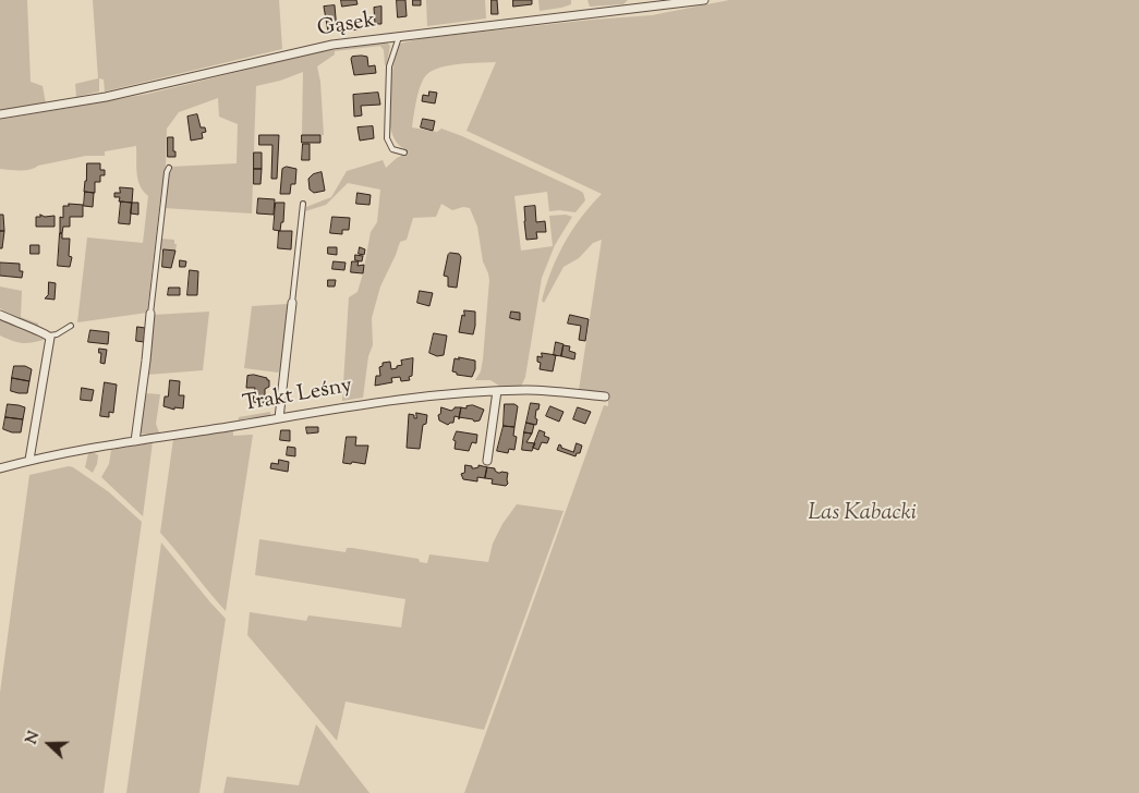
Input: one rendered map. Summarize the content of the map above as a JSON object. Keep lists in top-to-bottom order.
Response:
{
  "streets": {
    "street": ["Gąsek", "Trakt Leśny"]
  },
  "parks": ["Las Kabacki"],
  "north": "left"
}
